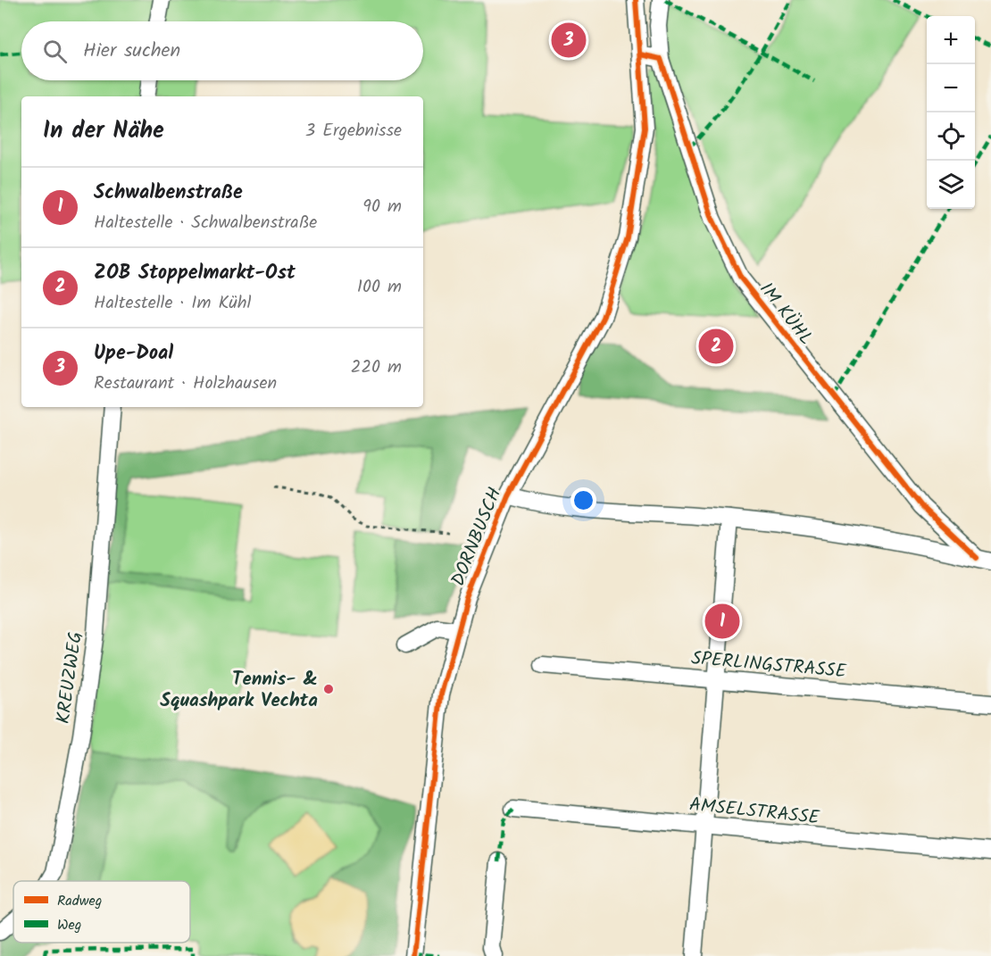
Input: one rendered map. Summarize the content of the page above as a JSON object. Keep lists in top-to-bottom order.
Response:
{
  "streets": {
    "street": [
      "IM KÜHL",
      "DORNBUSCH",
      "SPERLINGSTRASSE",
      "KREUZWEG",
      "AMSELSTRASSE"
    ]
  },
  "crossings": [
    ["IM KÜHL", "DORNBUSCH"]
  ],
  "places": ["Tennis- & Squashpark Vechta"],
  "legend": ["Radweg", "Weg"],
  "page": {
    "map_buttons": ["+", "−"],
    "pins": ["3", "2", "1"],
    "search": "Hier suchen",
    "heading": ["In der Nähe", "3 Ergebnisse"],
    "list": [
      {
        "mark": "1",
        "name": "Schwalbenstraße",
        "note": "Haltestelle · Schwalbenstraße",
        "value": "90 m"
      },
      {
        "mark": "2",
        "name": "ZOB Stoppelmarkt-Ost",
        "note": "Haltestelle · Im Kühl",
        "value": "100 m"
      },
      {
        "mark": "3",
        "name": "Upe-Doal",
        "note": "Restaurant · Holzhausen",
        "value": "220 m"
      }
    ]
  }
}
